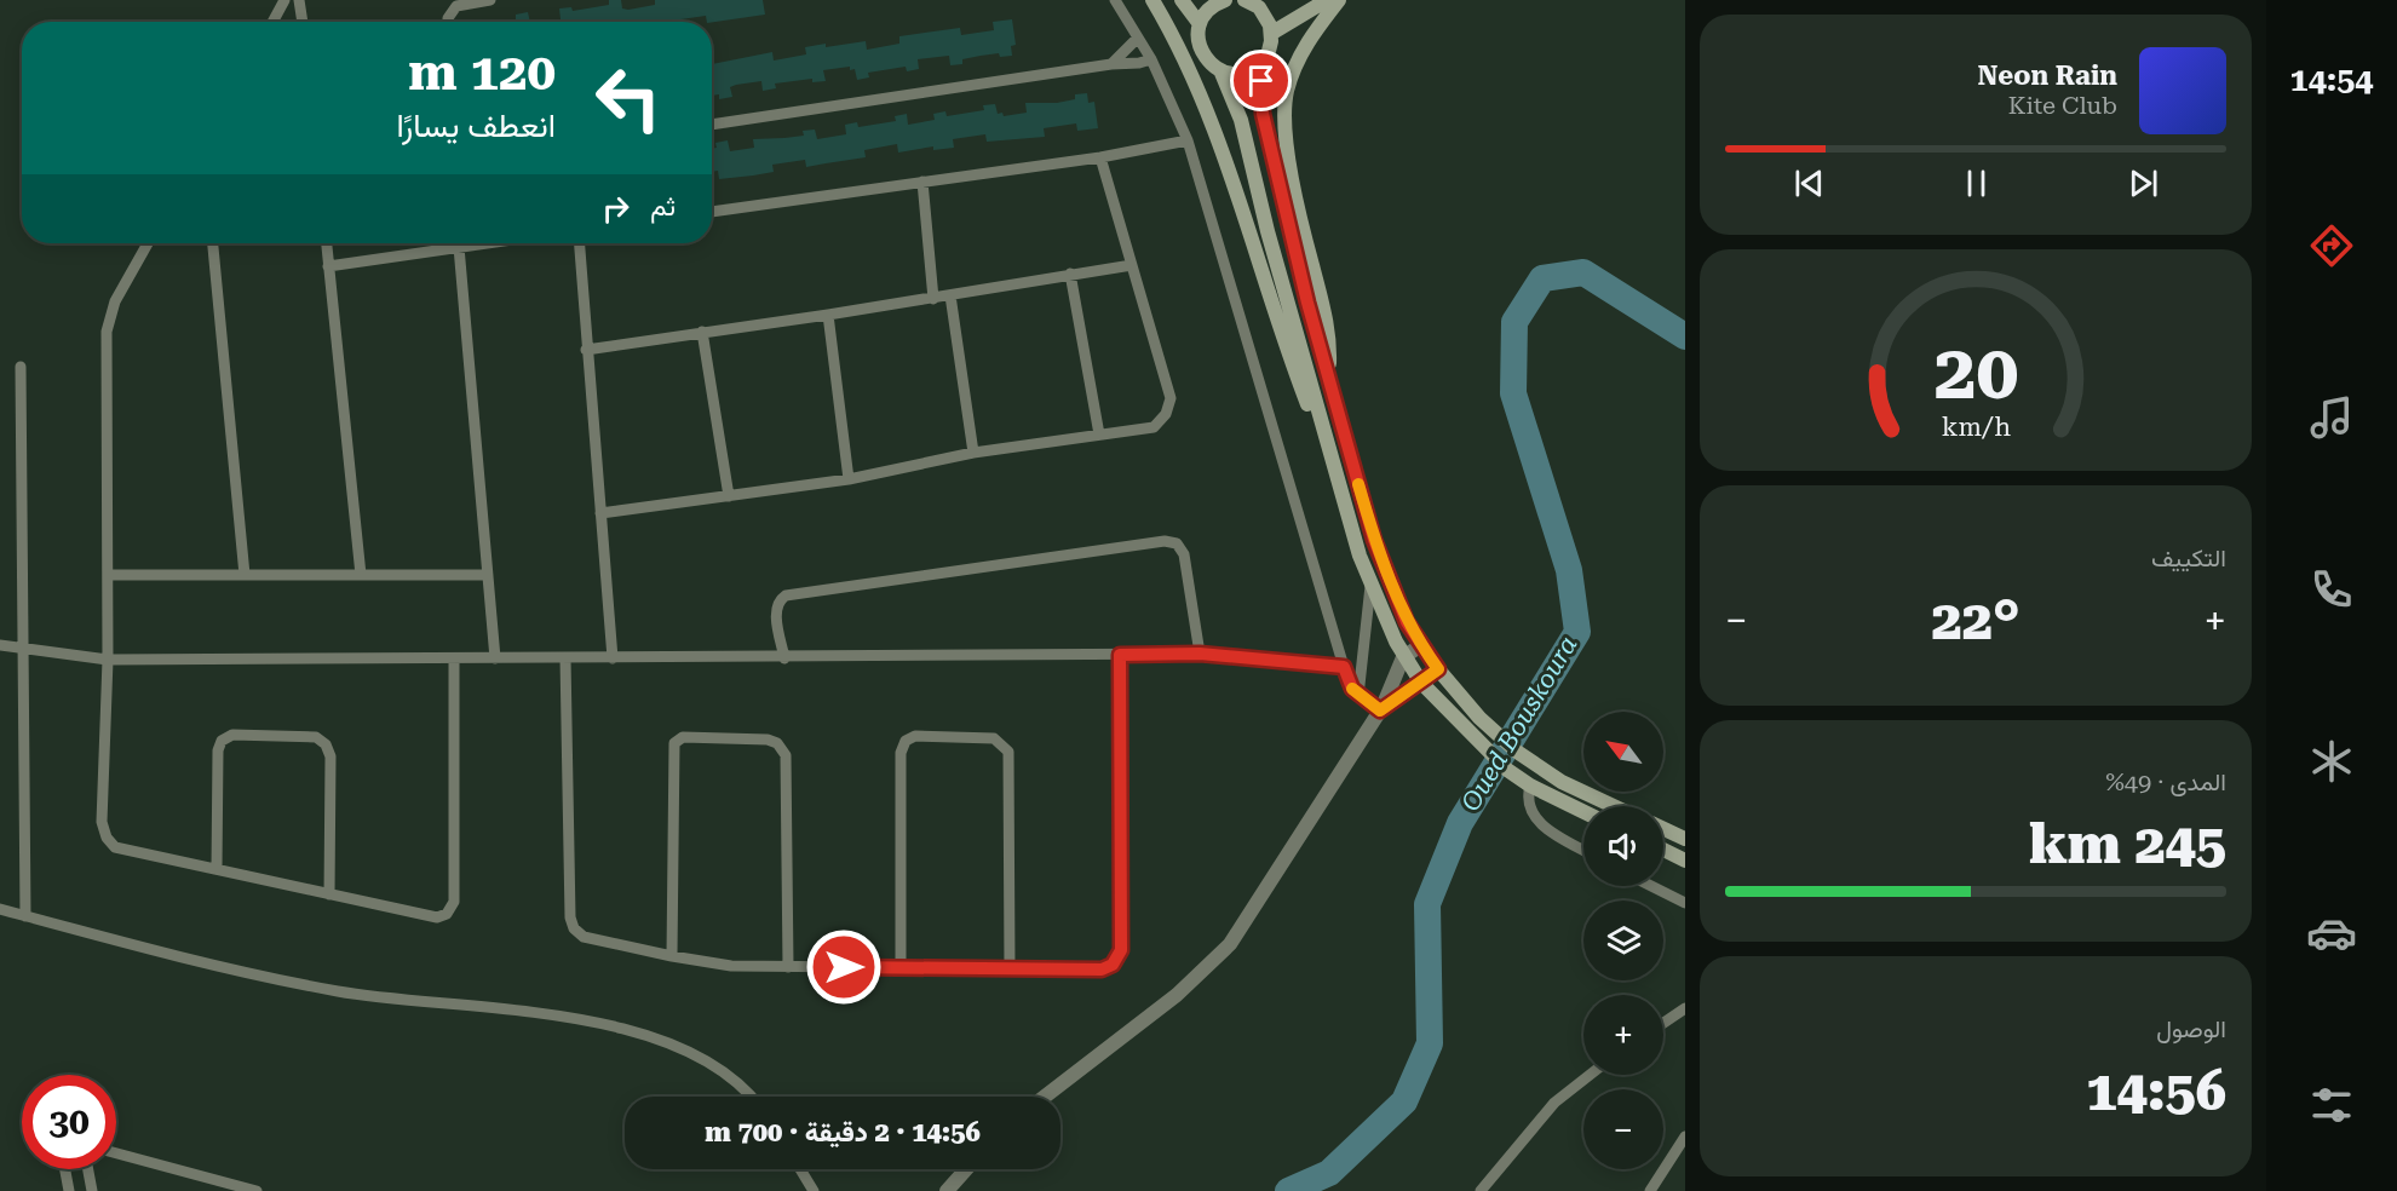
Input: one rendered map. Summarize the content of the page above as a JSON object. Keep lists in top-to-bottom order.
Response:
{
  "water": ["Oued Bouskoura"],
  "north": "top left",
  "page": {
    "tabs": "14:54",
    "turn": ["120 m", "انعطف يسارًا"],
    "song": ["Neon Rain", "Kite Club"],
    "then": "ثم",
    "tile": [
      "التكييف",
      ["المدى · 49%", "245 km"],
      ["الوصول", "14:56"]
    ],
    "heat": ["−", "22°", "+"],
    "map_buttons": ["+", "−"],
    "limit": "30",
    "trip": "14:56 · 2 دقيقة · 700 m",
    "gauge": ["20", "km/h"]
  }
}
